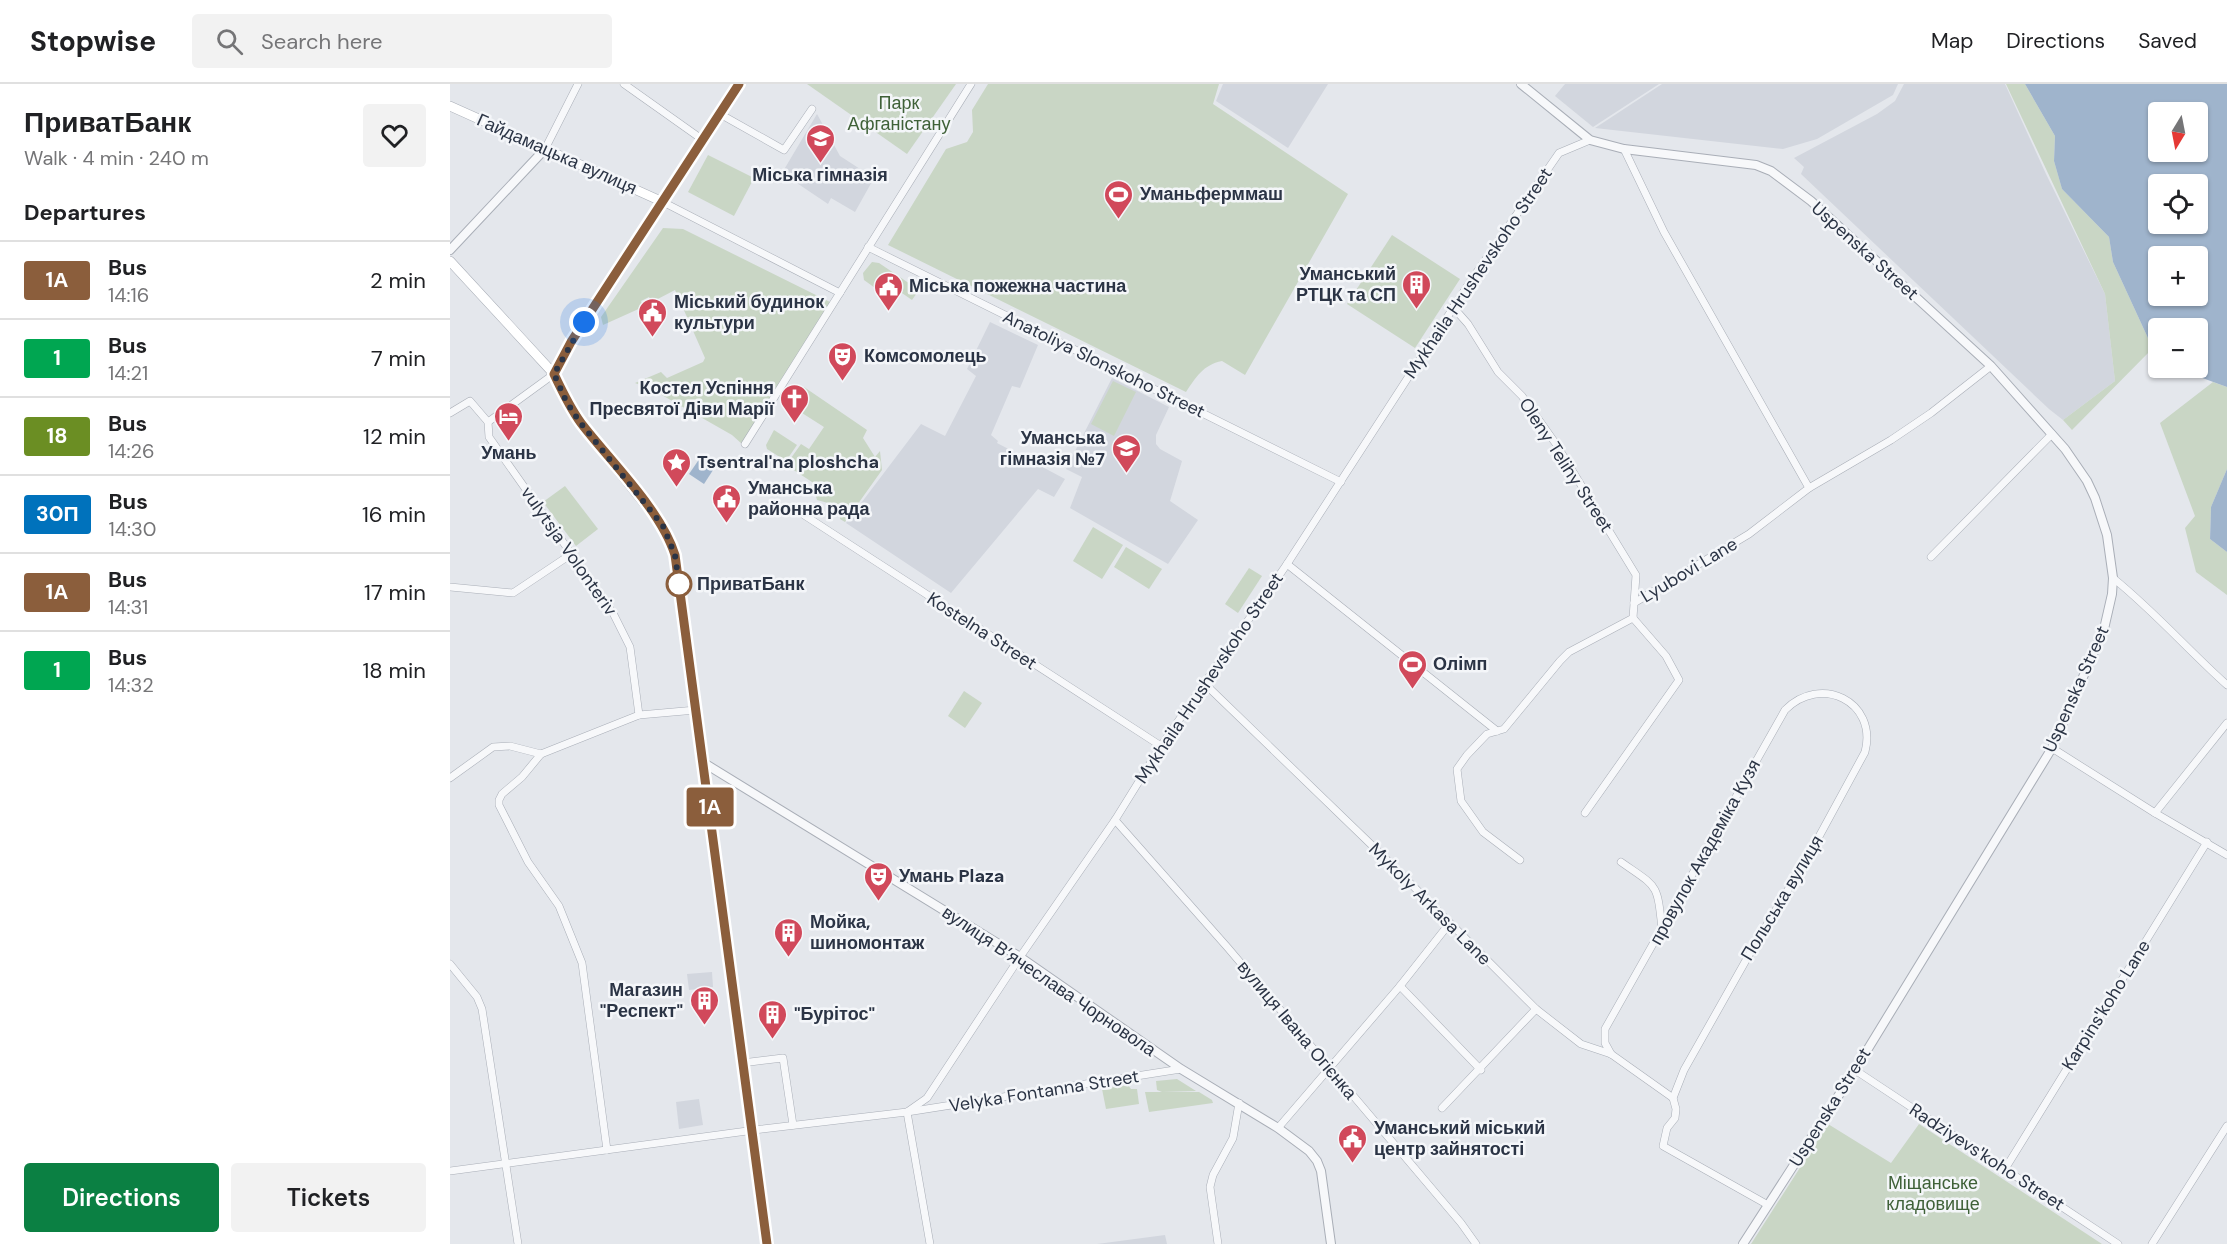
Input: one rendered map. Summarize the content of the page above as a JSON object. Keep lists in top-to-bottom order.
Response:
{
  "streets": {
    "main road": ["Гайдамацька вулиця"],
    "street": [
      "Uspenska Street",
      "Mykhaila Hrushevskoho Street",
      "Anatoliya Slonskoho Street",
      "Oleny Telihy Street",
      "vulytsja Volonteriv",
      "Lyubovi Lane",
      "Kostelna Street",
      "провулок Академіка Кузя",
      "Польська вулиця",
      "Mykoly Arkasa Lane",
      "вулиця В’ячеслава Чорновола",
      "Karpinsʹkoho Lane",
      "вулиця Івана Огієнка",
      "Velyka Fontanna Street",
      "Radziyevsʹkoho Street"
    ]
  },
  "crossings": [
    ["Uspenska Street", "Mykhaila Hrushevskoho Street"],
    ["Uspenska Street", "Lyubovi Lane"],
    ["Uspenska Street", "Польська вулиця"],
    ["Uspenska Street", "Radziyevsʹkoho Street"],
    ["Mykhaila Hrushevskoho Street", "Anatoliya Slonskoho Street"],
    ["Mykhaila Hrushevskoho Street", "Oleny Telihy Street"],
    ["Mykhaila Hrushevskoho Street", "Kostelna Street"],
    ["Mykhaila Hrushevskoho Street", "Mykoly Arkasa Lane"],
    ["Mykhaila Hrushevskoho Street", "вулиця В’ячеслава Чорновола"],
    ["Mykhaila Hrushevskoho Street", "вулиця Івана Огієнка"],
    ["Mykhaila Hrushevskoho Street", "Velyka Fontanna Street"],
    ["Oleny Telihy Street", "Lyubovi Lane"],
    ["провулок Академіка Кузя", "Польська вулиця"],
    ["провулок Академіка Кузя", "Mykoly Arkasa Lane"],
    ["Польська вулиця", "Mykoly Arkasa Lane"],
    ["вулиця В’ячеслава Чорновола", "Velyka Fontanna Street"],
    ["Karpinsʹkoho Lane", "Radziyevsʹkoho Street"]
  ],
  "parks": ["Парк Афганістану", "Міщанське кладовище"],
  "places": {
    "school or university": ["Міська гімназія", "Уманська гімназія №7"],
    "sports": ["Уманьферммаш", "Олімп"],
    "building": [
      "Уманський РТЦК та СП",
      "Мойка, шиномонтаж",
      "Магазин \"Респект\"",
      "\"Бурітос\""
    ],
    "public building": [
      "Міська пожежна частина",
      "Міський будинок культури",
      "Уманська районна рада",
      "Уманський міський центр зайнятості"
    ],
    "theatre": ["Комсомолець", "Умань Plaza"],
    "church": ["Костел Успіння Пресвятої Діви Марії"],
    "hotel": ["Умань"],
    "place": ["Tsentral'na ploshcha"],
    "other": ["ПриватБанк"]
  },
  "lines": ["bus line 1А"],
  "north": "bottom",
  "page": {
    "header": "Stopwise",
    "search": "Search here",
    "nav": ["Map", "Directions", "Saved"],
    "heading": [
      ["ПриватБанк", "Walk · 4 min · 240 m"],
      "Departures"
    ],
    "on_map": "1А",
    "map_buttons": ["+", "−"],
    "list": [
      {
        "mark": "1А",
        "name": "Bus",
        "note": "14:16",
        "value": "2 min"
      },
      {
        "mark": "1",
        "name": "Bus",
        "note": "14:21",
        "value": "7 min"
      },
      {
        "mark": "18",
        "name": "Bus",
        "note": "14:26",
        "value": "12 min"
      },
      {
        "mark": "30П",
        "name": "Bus",
        "note": "14:30",
        "value": "16 min"
      },
      {
        "mark": "1А",
        "name": "Bus",
        "note": "14:31",
        "value": "17 min"
      },
      {
        "mark": "1",
        "name": "Bus",
        "note": "14:32",
        "value": "18 min"
      }
    ],
    "buttons": ["Directions", "Tickets"]
  }
}
